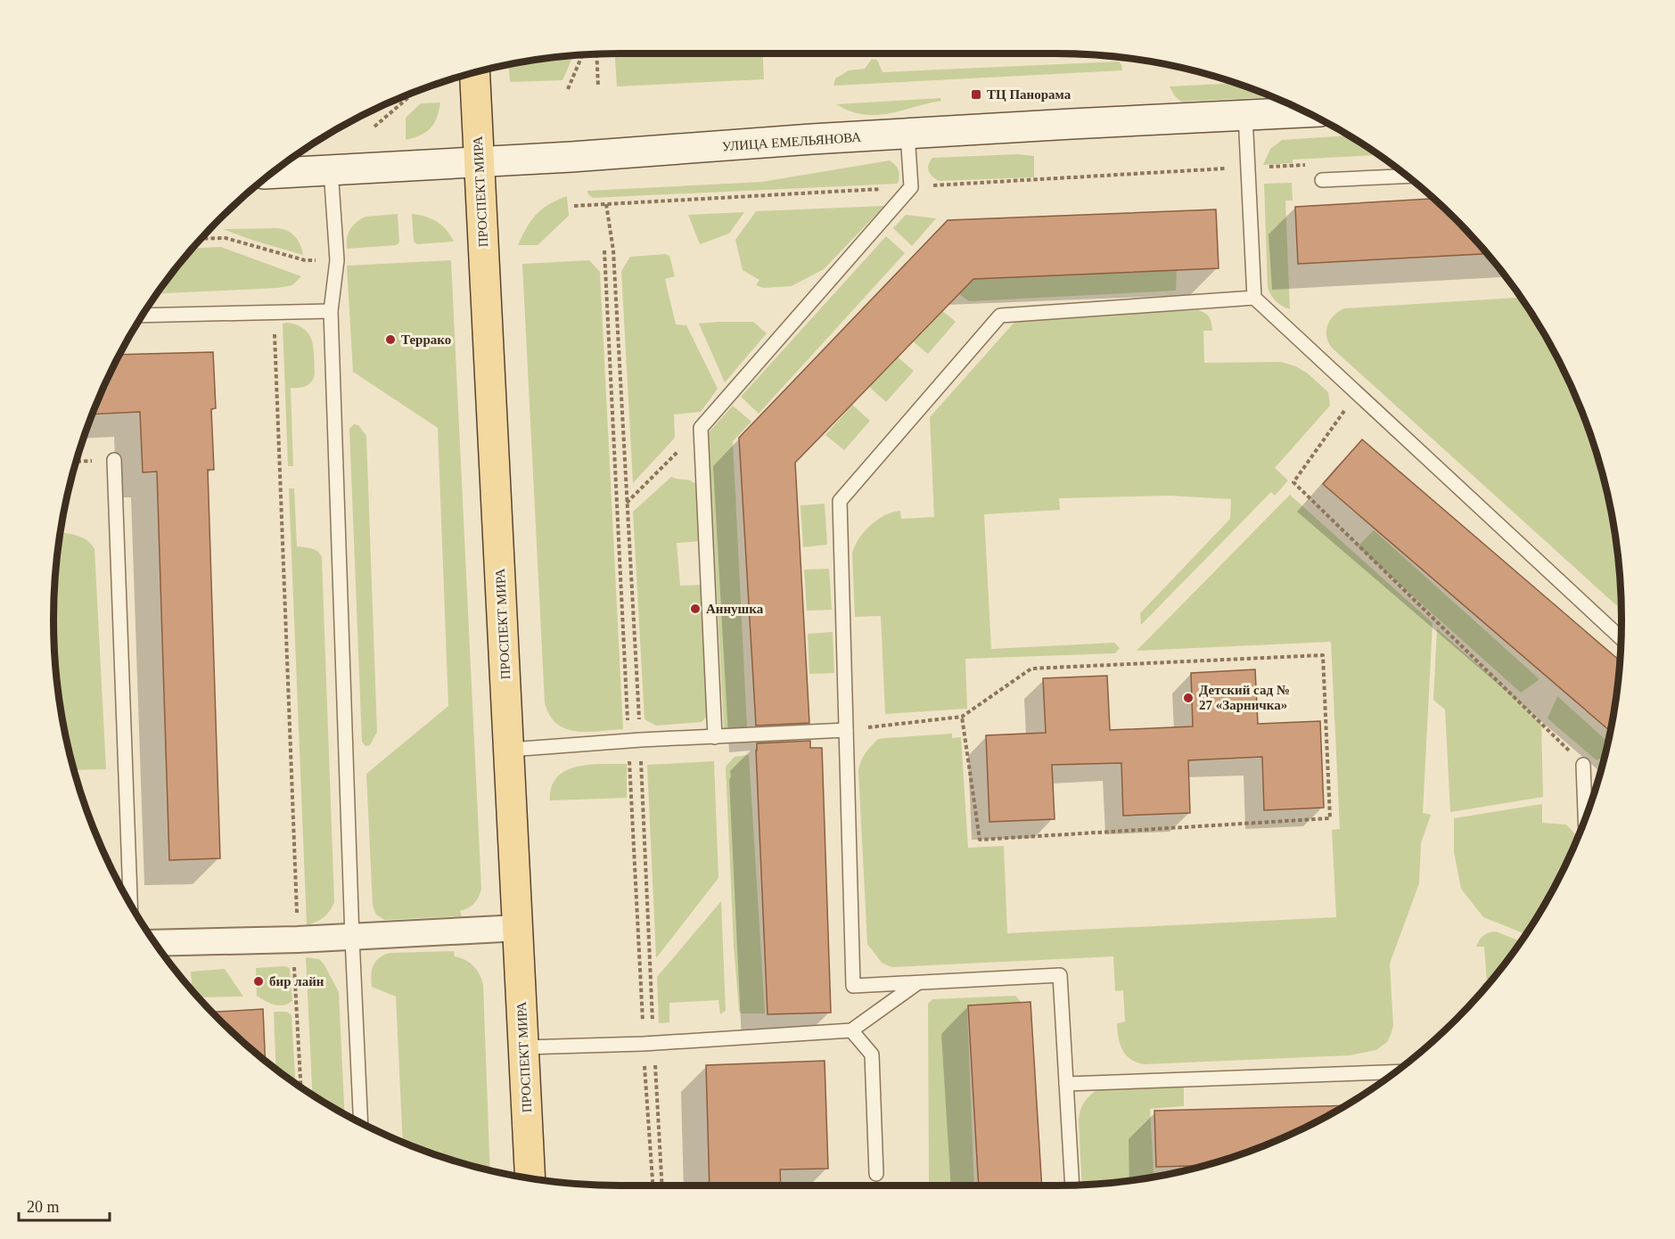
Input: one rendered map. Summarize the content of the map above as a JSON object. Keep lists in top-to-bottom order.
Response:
{
  "streets": {
    "main road": ["УЛИЦА ЕМЕЛЬЯНОВА", "ПРОСПЕКТ МИРА"]
  },
  "crossings": [
    ["УЛИЦА ЕМЕЛЬЯНОВА", "ПРОСПЕКТ МИРА"]
  ],
  "places": {
    "transit": ["ТЦ Панорама"],
    "other": [
      "Террако",
      "Аннушка",
      "Детский сад № 27 «Зарничка»",
      "бир лайн"
    ]
  },
  "scale_bar": "20 m"
}
